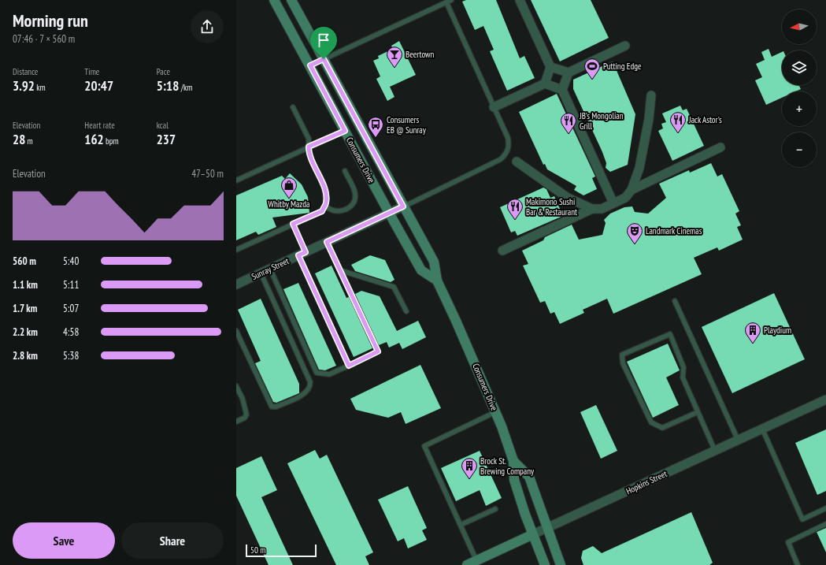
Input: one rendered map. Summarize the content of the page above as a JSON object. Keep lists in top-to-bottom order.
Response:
{
  "streets": {
    "main road": ["Consumers Drive", "Hopkins Street"],
    "street": ["Sunray Street"]
  },
  "crossings": [
    ["Consumers Drive", "Sunray Street"],
    ["Consumers Drive", "Hopkins Street"]
  ],
  "places": {
    "bar": ["Beertown"],
    "sports": ["Putting Edge"],
    "restaurant": ["Jack Astor's", "JB's Mongolian Grill", "Makimono Sushi Bar & Restaurant"],
    "bus stop": ["Consumers EB @ Sunray"],
    "shop": ["Whitby Mazda"],
    "theatre": ["Landmark Cinemas"],
    "building": ["Playdium", "Brock St. Brewing Company"]
  },
  "scale_bar": "50 m",
  "north": "left",
  "page": {
    "heading": ["Morning run", "07:46 · 7 × 560 m"],
    "map_buttons": ["+", "−"],
    "stats": [
      ["Distance", "3.92 km"],
      ["Time", "20:47"],
      ["Pace", "5:18 /km"],
      ["Elevation", "28 m"],
      ["Heart rate", "162 bpm"],
      ["kcal", "237"]
    ],
    "chart": ["Elevation", "47–50 m"],
    "list": [
      {
        "name": "560 m",
        "note": "5:40"
      },
      {
        "name": "1.1 km",
        "note": "5:11"
      },
      {
        "name": "1.7 km",
        "note": "5:07"
      },
      {
        "name": "2.2 km",
        "note": "4:58"
      },
      {
        "name": "2.8 km",
        "note": "5:38"
      }
    ],
    "buttons": ["Save", "Share"],
    "scale": "50 m"
  }
}
